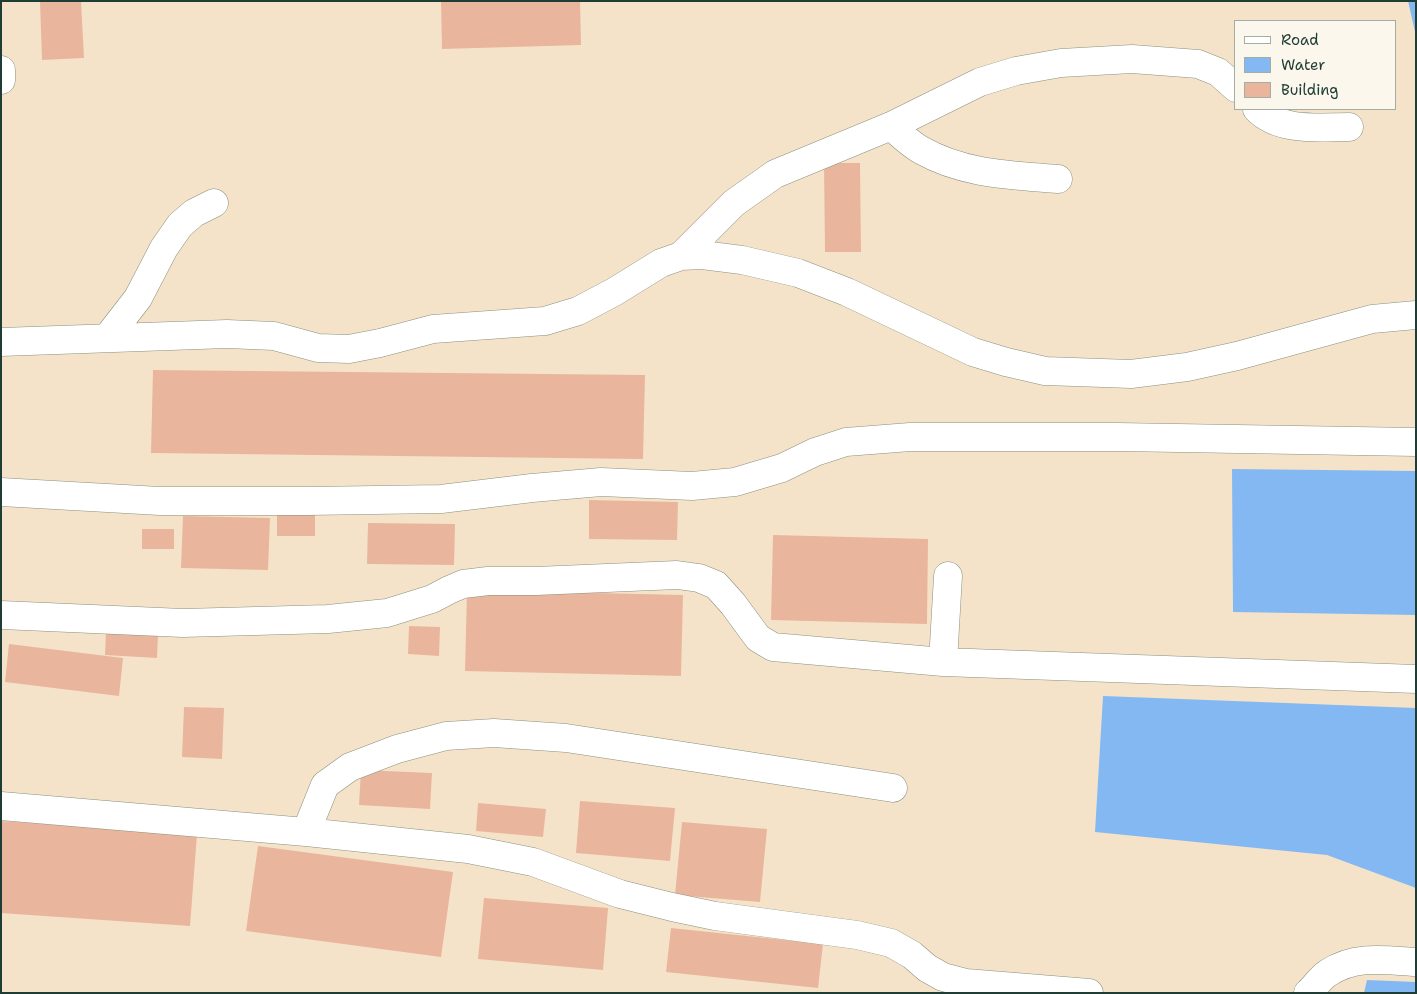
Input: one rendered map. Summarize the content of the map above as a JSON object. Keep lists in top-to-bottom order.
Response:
{
  "legend": ["Road", "Water", "Building"]
}
